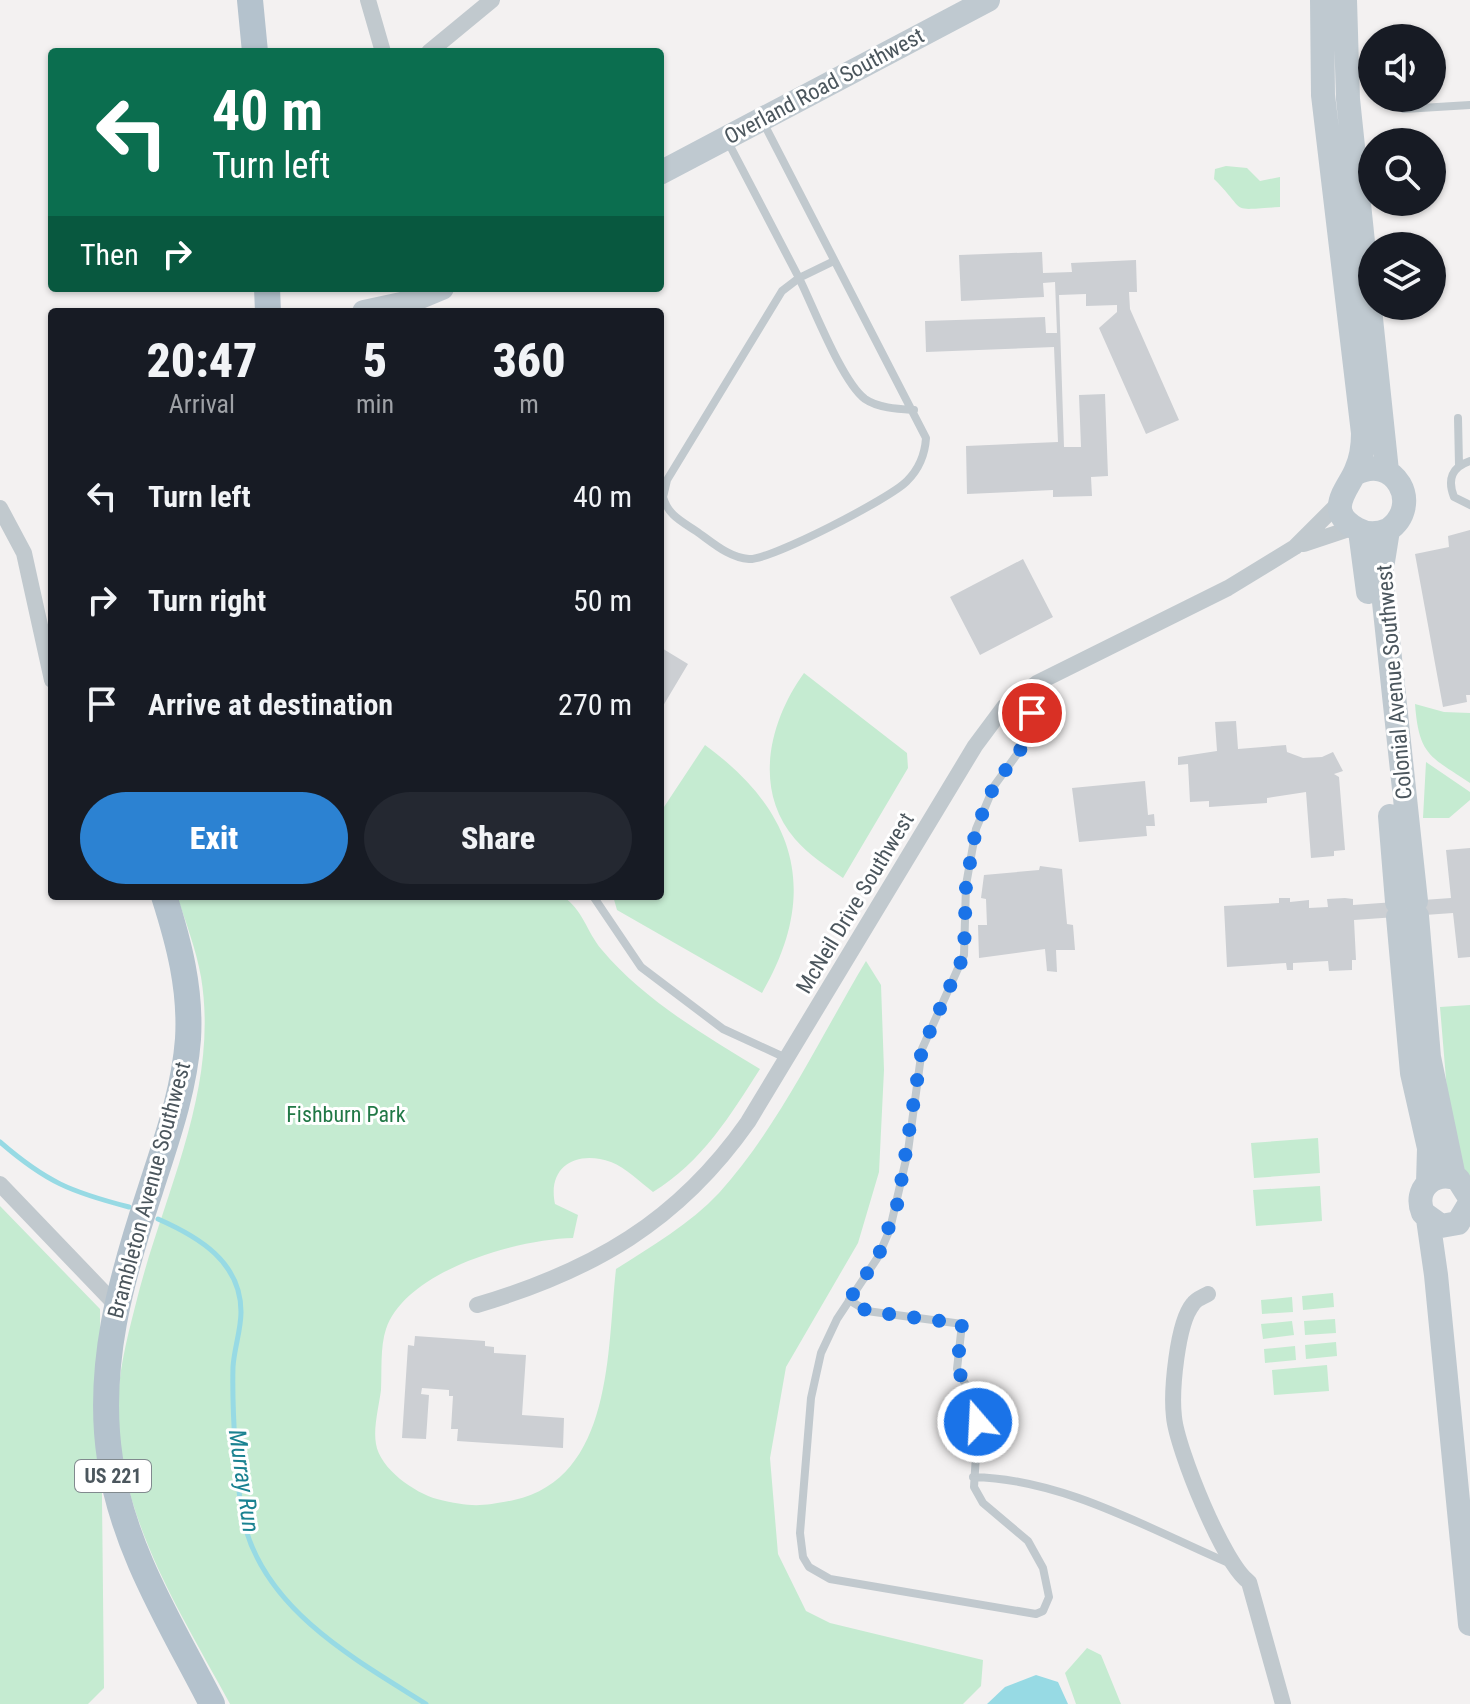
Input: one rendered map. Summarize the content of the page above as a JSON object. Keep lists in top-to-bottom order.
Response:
{
  "streets": {
    "main road": [
      "Overland Road Southwest",
      "Colonial Avenue Southwest",
      "Brambleton Avenue Southwest",
      "US 221"
    ],
    "street": ["McNeil Drive Southwest"]
  },
  "crossings": [
    ["Colonial Avenue Southwest", "McNeil Drive Southwest"]
  ],
  "water": ["Murray Run"],
  "parks": ["Fishburn Park"],
  "page": {
    "turn": ["40 m", "Turn left"],
    "then": "Then",
    "eta": [
      "20:47",
      "Arrival",
      "5",
      "min",
      "360",
      "m"
    ],
    "list": [
      {
        "name": "Turn left",
        "value": "40 m"
      },
      {
        "name": "Turn right",
        "value": "50 m"
      },
      {
        "name": "Arrive at destination",
        "value": "270 m"
      }
    ],
    "buttons": ["Exit", "Share"]
  }
}
